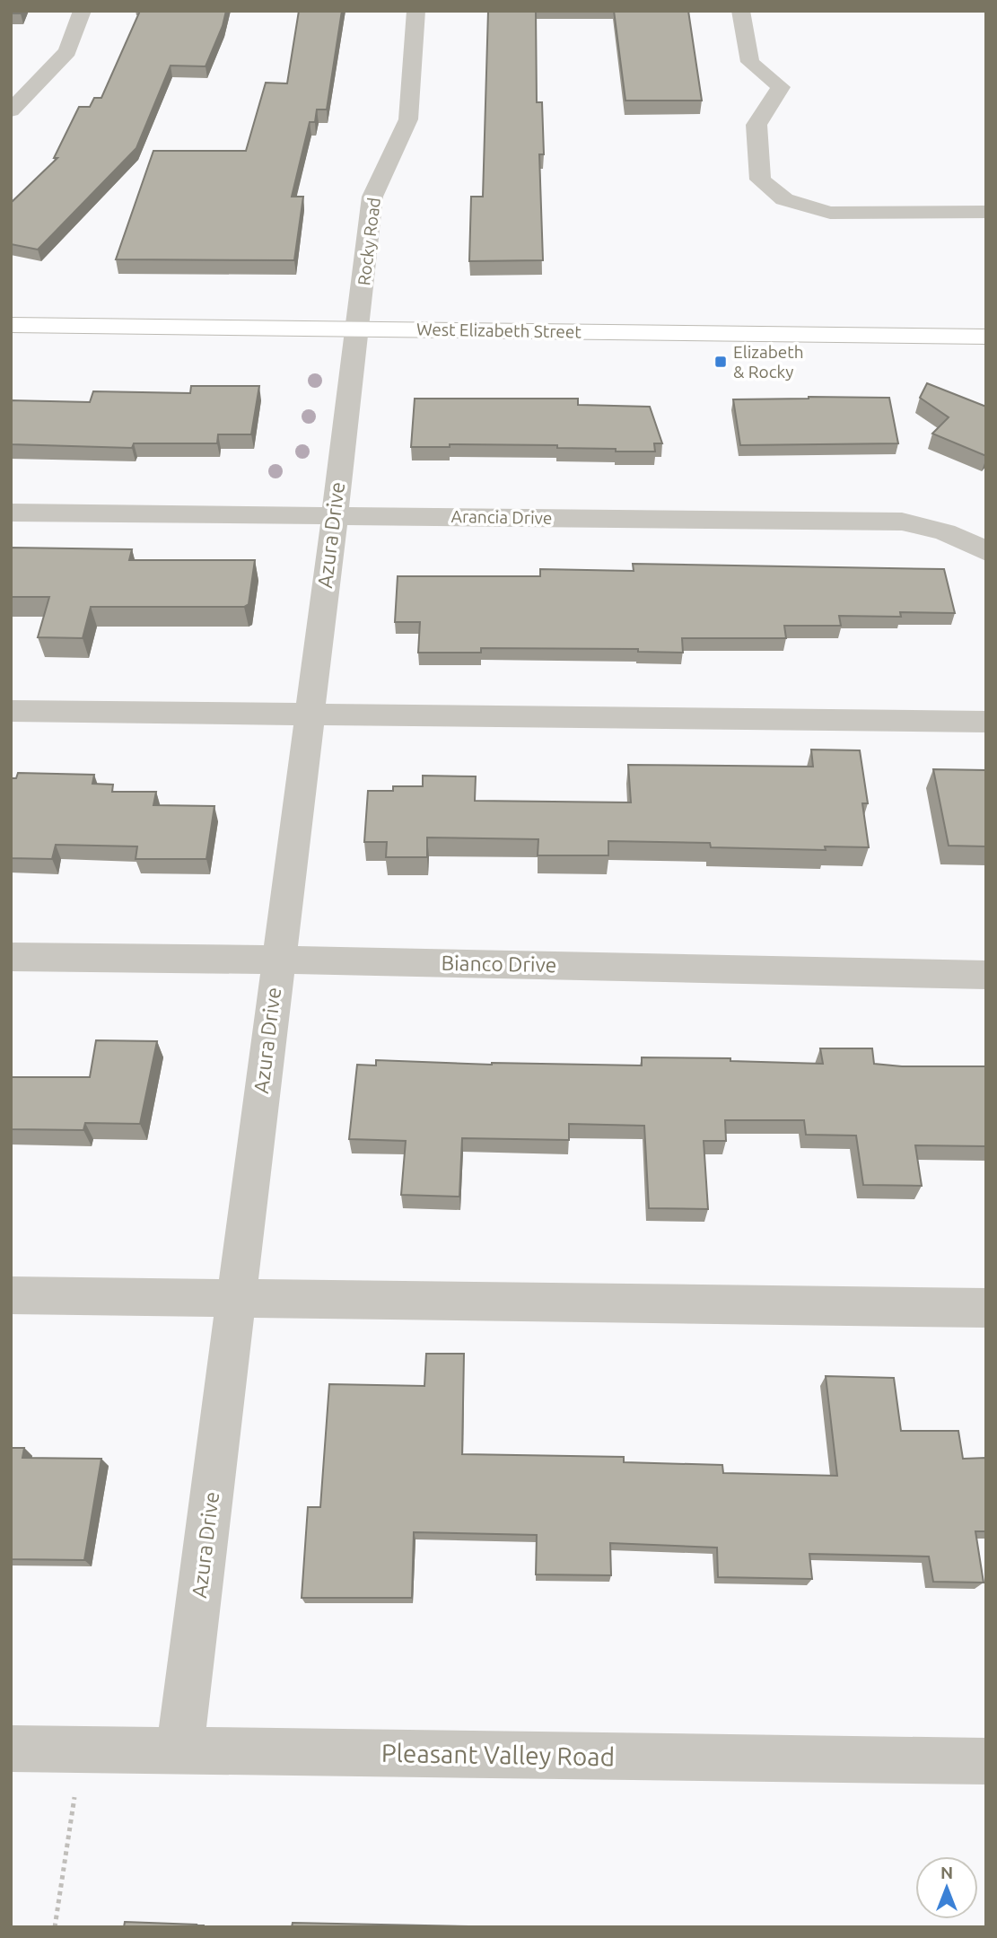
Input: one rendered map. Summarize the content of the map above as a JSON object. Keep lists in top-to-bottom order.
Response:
{
  "streets": {
    "main road": ["West Elizabeth Street"],
    "street": [
      "Rocky Road",
      "Arancia Drive",
      "Azura Drive",
      "Bianco Drive",
      "Pleasant Valley Road"
    ]
  },
  "crossings": [
    ["Rocky Road", "West Elizabeth Street"],
    ["Rocky Road", "Azura Drive"],
    ["West Elizabeth Street", "Azura Drive"],
    ["Arancia Drive", "Azura Drive"],
    ["Azura Drive", "Bianco Drive"],
    ["Azura Drive", "Pleasant Valley Road"]
  ],
  "places": {
    "transit": ["Elizabeth & Rocky"]
  },
  "north": "top"
}
